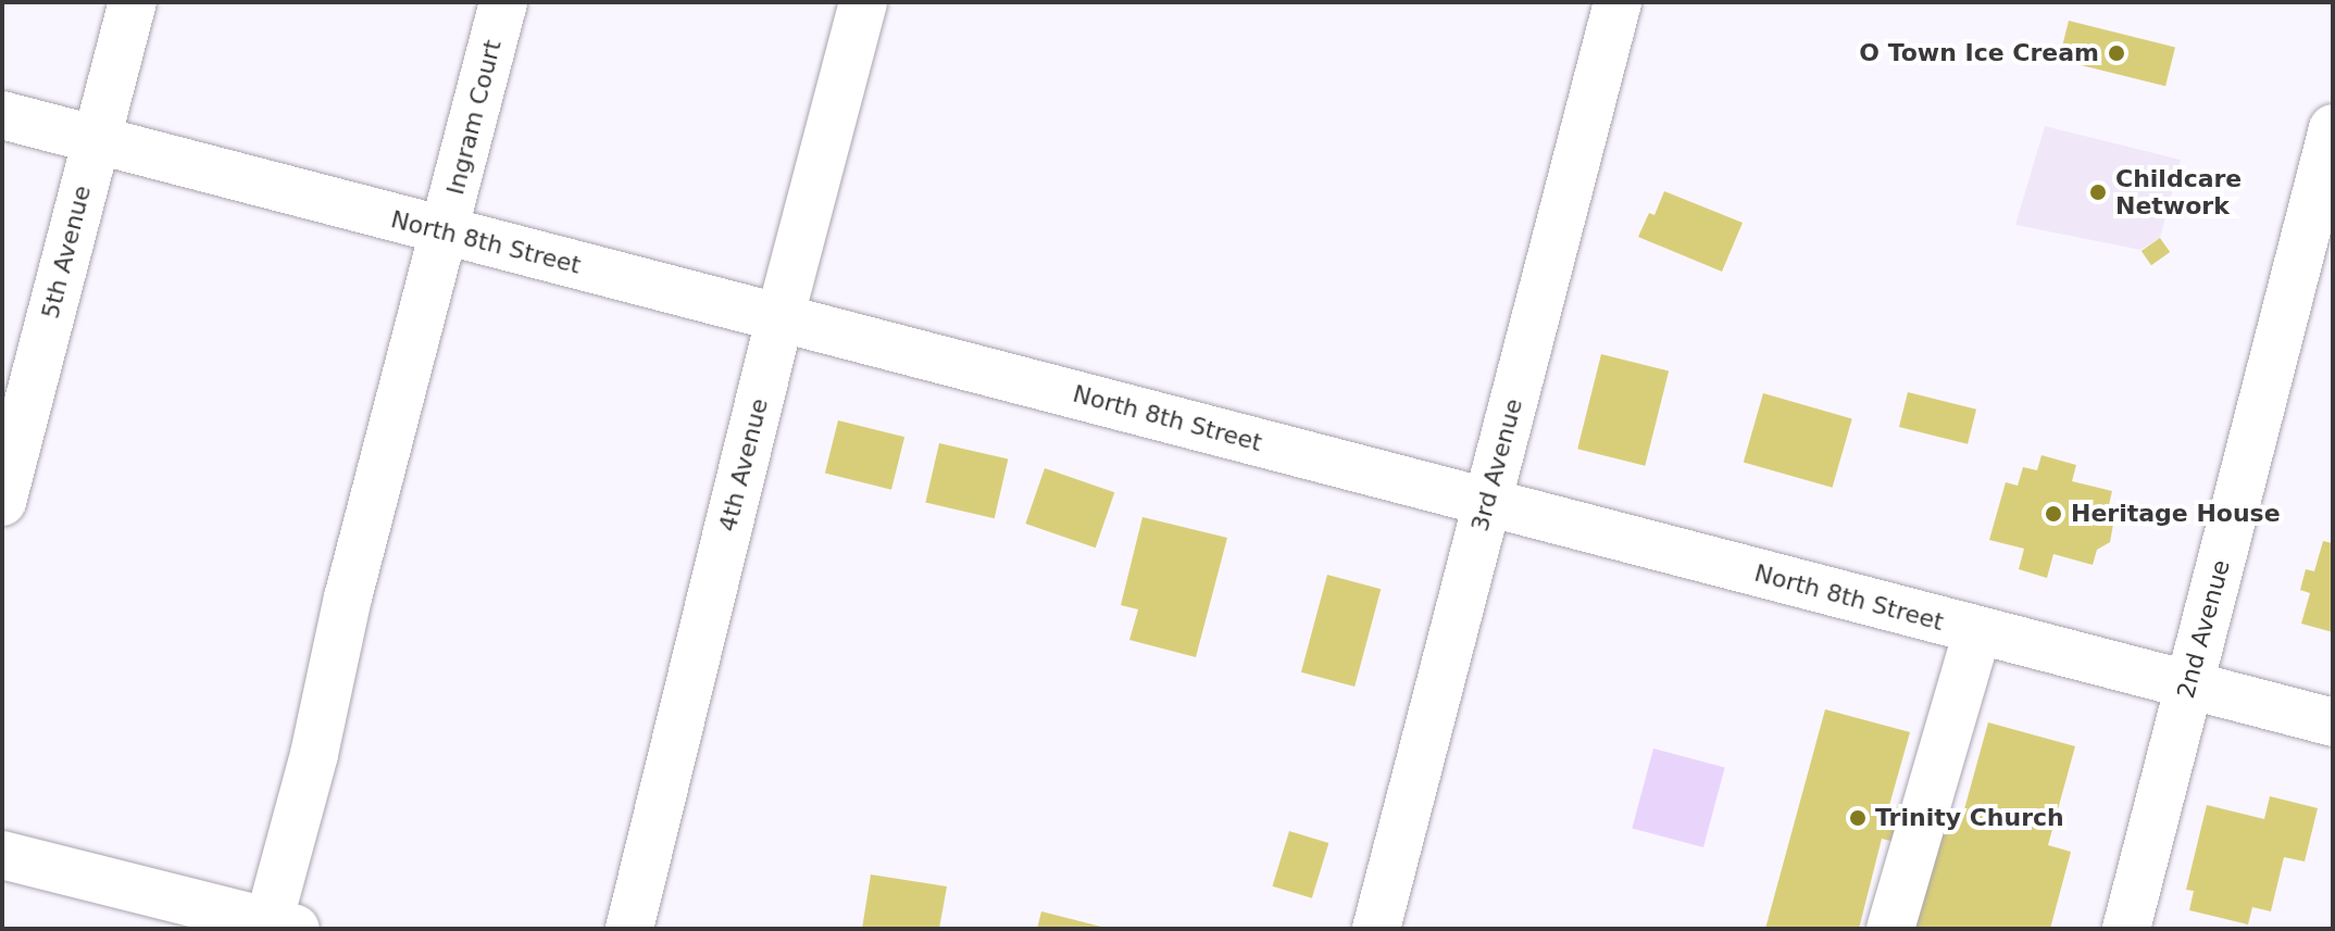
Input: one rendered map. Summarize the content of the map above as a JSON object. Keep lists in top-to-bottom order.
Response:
{
  "streets": {
    "street": [
      "Ingram Court",
      "North 8th Street",
      "5th Avenue",
      "4th Avenue",
      "3rd Avenue",
      "2nd Avenue"
    ]
  },
  "crossings": [
    ["Ingram Court", "North 8th Street"],
    ["North 8th Street", "5th Avenue"],
    ["North 8th Street", "4th Avenue"],
    ["North 8th Street", "3rd Avenue"],
    ["North 8th Street", "2nd Avenue"]
  ],
  "places": [
    "O Town Ice Cream",
    "Childcare Network",
    "Heritage House",
    "Trinity Church"
  ]
}
